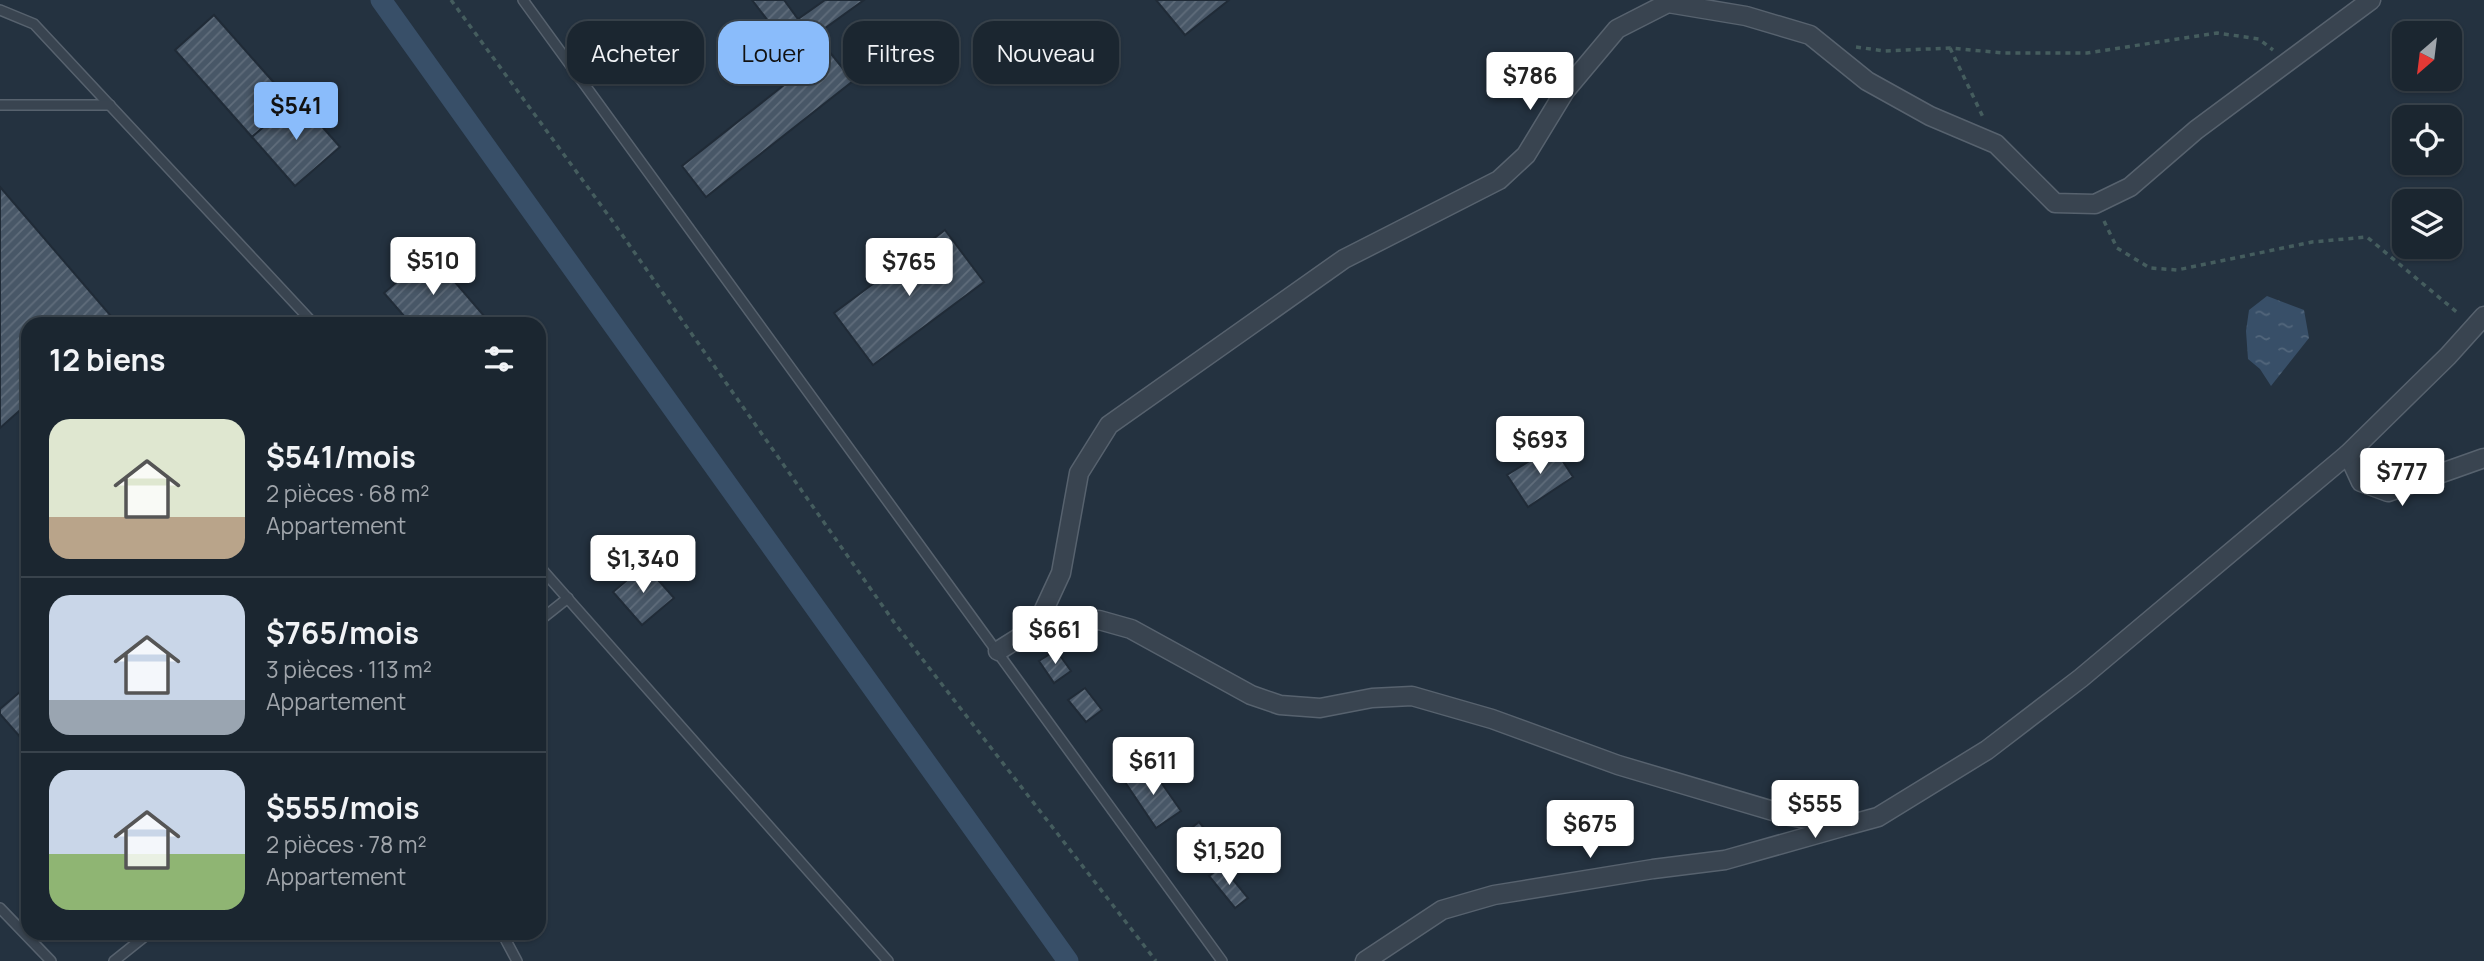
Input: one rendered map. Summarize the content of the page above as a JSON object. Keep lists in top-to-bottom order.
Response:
{
  "north": "bottom left",
  "page": {
    "chip": [
      "Acheter",
      "Louer",
      "Filtres",
      "Nouveau"
    ],
    "price": [
      "$786",
      "$541",
      "$510",
      "$765",
      "$693",
      "$777",
      "$1,340",
      "$661",
      "$611",
      "$555",
      "$675",
      "$1,520"
    ],
    "heading": "12 biens",
    "list": [
      {
        "name": "$541/mois",
        "note": "2 pièces · 68 m² · Appartement"
      },
      {
        "name": "$765/mois",
        "note": "3 pièces · 113 m² · Appartement"
      },
      {
        "name": "$555/mois",
        "note": "2 pièces · 78 m² · Appartement"
      }
    ]
  }
}
